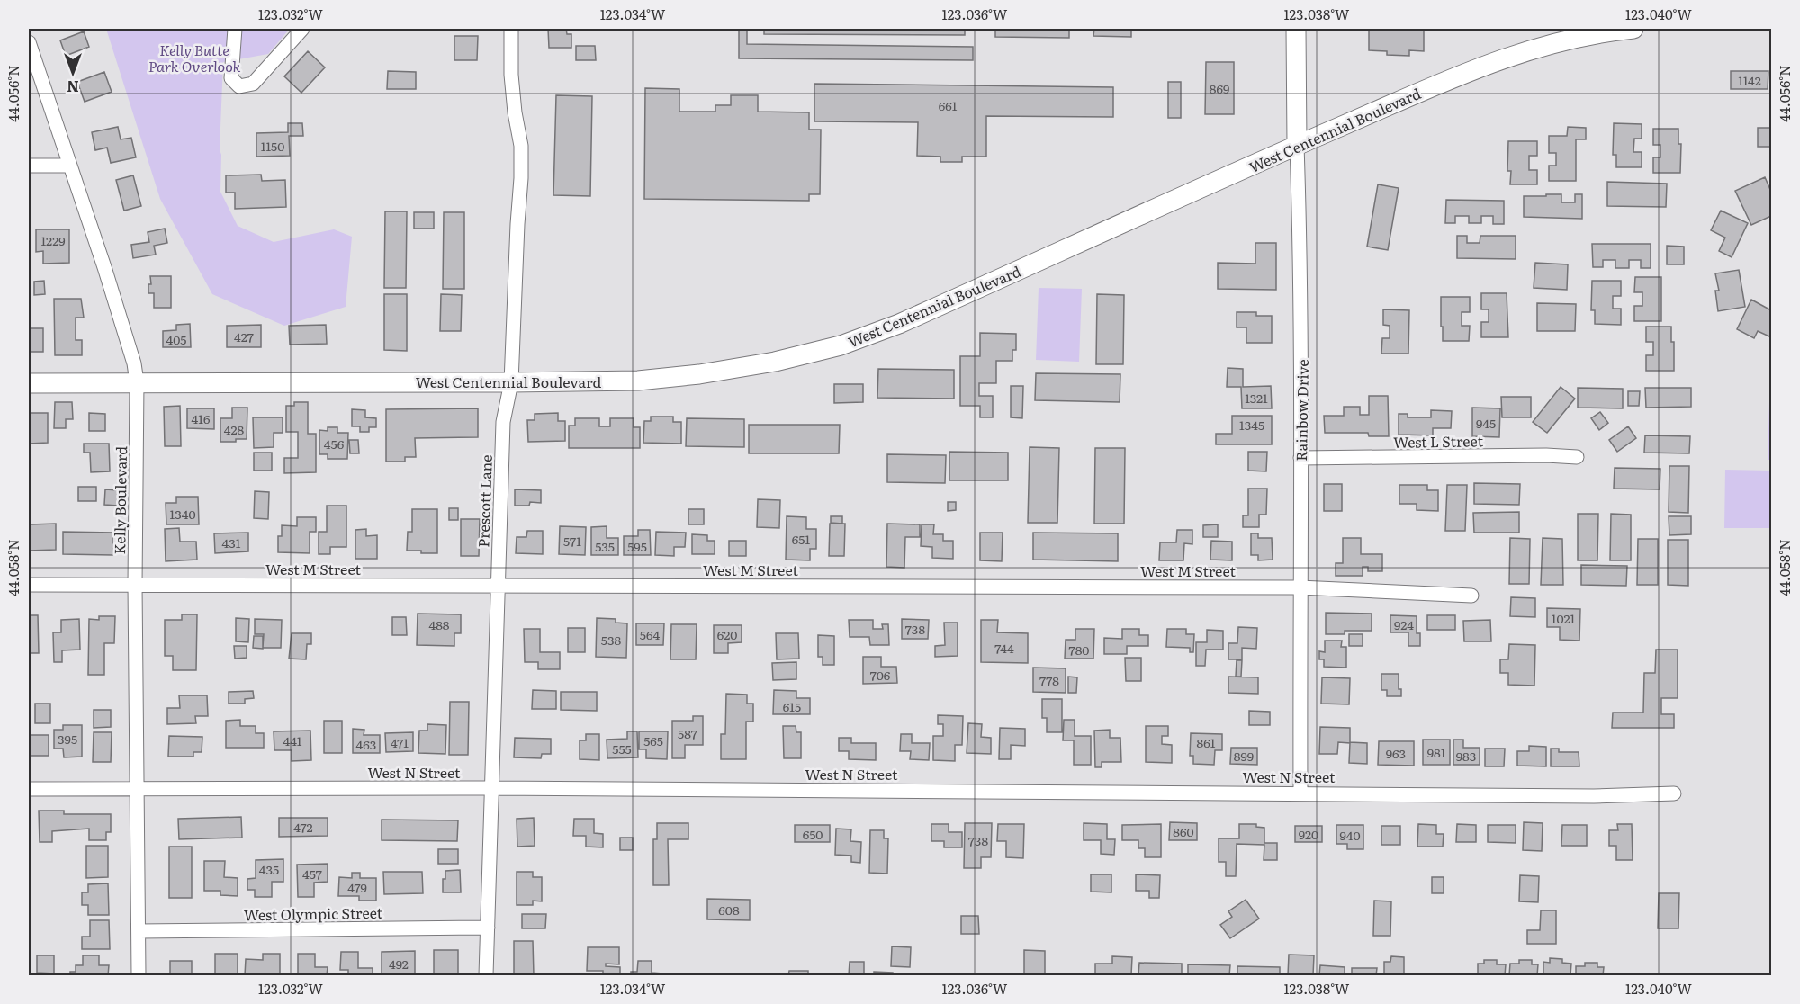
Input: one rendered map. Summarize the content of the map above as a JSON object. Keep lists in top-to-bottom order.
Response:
{
  "streets": {
    "main road": ["West Centennial Boulevard", "Rainbow Drive"],
    "street": [
      "West L Street",
      "Kelly Boulevard",
      "Prescott Lane",
      "West M Street",
      "West N Street",
      "West Olympic Street"
    ]
  },
  "crossings": [
    ["West Centennial Boulevard", "Rainbow Drive"],
    ["West Centennial Boulevard", "Kelly Boulevard"],
    ["West Centennial Boulevard", "Prescott Lane"],
    ["Rainbow Drive", "West L Street"],
    ["Rainbow Drive", "West M Street"],
    ["Rainbow Drive", "West N Street"],
    ["Kelly Boulevard", "West M Street"],
    ["Kelly Boulevard", "West N Street"],
    ["Kelly Boulevard", "West Olympic Street"],
    ["Prescott Lane", "West M Street"],
    ["Prescott Lane", "West N Street"],
    ["Prescott Lane", "West Olympic Street"]
  ],
  "parks": ["Kelly Butte Park Overlook"],
  "house_numbers": [
    "1142",
    "869",
    "661",
    "1150",
    "1229",
    "427",
    "405",
    "1321",
    "416",
    "945",
    "1345",
    "428",
    "456",
    "1340",
    "651",
    "571",
    "431",
    "535",
    "595",
    "1021",
    "488",
    "924",
    "738",
    "564",
    "620",
    "538",
    "744",
    "780",
    "706",
    "778",
    "615",
    "587",
    "395",
    "441",
    "565",
    "471",
    "861",
    "463",
    "555",
    "981",
    "963",
    "899",
    "983",
    "472",
    "860",
    "650",
    "920",
    "940",
    "738",
    "435",
    "457",
    "479",
    "608",
    "492"
  ],
  "north": "bottom",
  "coordinates": [
    "123.032°W",
    "123.034°W",
    "123.036°W",
    "123.038°W",
    "123.040°W",
    "44.056°N",
    "44.058°N"
  ]
}
